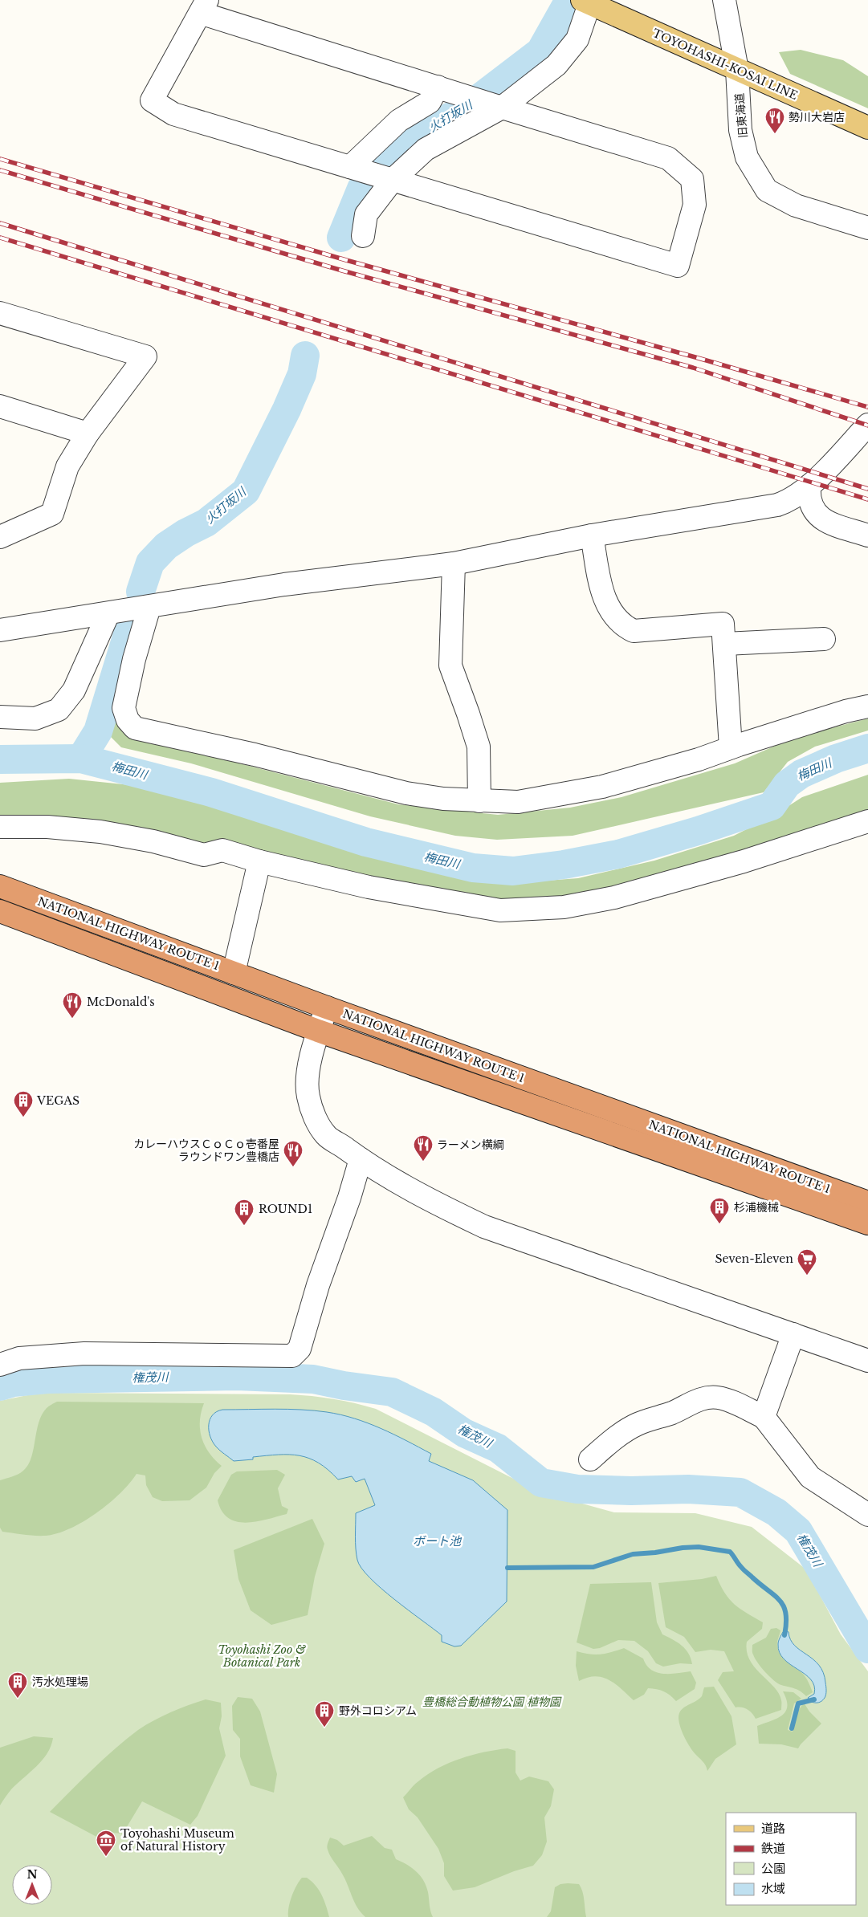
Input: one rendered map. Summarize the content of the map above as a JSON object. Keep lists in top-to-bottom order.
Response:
{
  "streets": {
    "highway": ["NATIONAL HIGHWAY ROUTE 1"],
    "main road": ["TOYOHASHI-KOSAI LINE"],
    "street": ["旧東海道"]
  },
  "crossings": [
    ["TOYOHASHI-KOSAI LINE", "旧東海道"]
  ],
  "water": [
    "火打坂川",
    "梅田川",
    "権茂川",
    "ボート池"
  ],
  "parks": ["Toyohashi Zoo & Botanical Park", "豊橋総合動植物公園 植物園"],
  "places": {
    "restaurant": [
      "勢川大岩店",
      "McDonald's",
      "ラーメン横綱",
      "カレーハウスＣｏＣｏ壱番屋 ラウンドワン豊橋店"
    ],
    "building": [
      "VEGAS",
      "杉浦機械",
      "ROUND1",
      "汚水処理場",
      "野外コロシアム"
    ],
    "supermarket": ["Seven-Eleven"],
    "museum": ["Toyohashi Museum of Natural History"]
  },
  "legend": [
    "道路",
    "鉄道",
    "公園",
    "水域"
  ],
  "north": "top"
}
